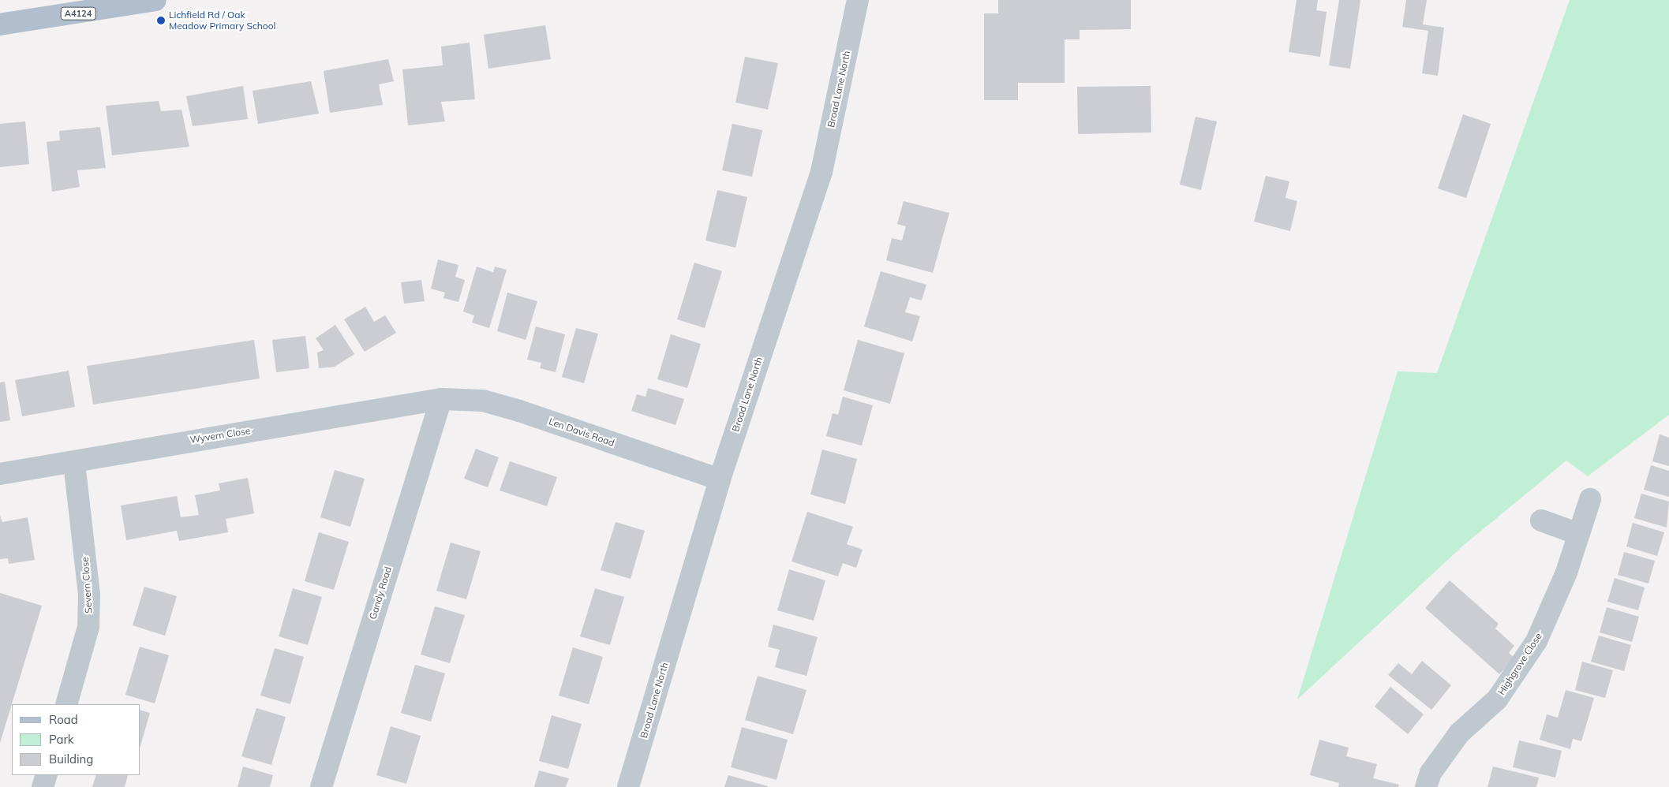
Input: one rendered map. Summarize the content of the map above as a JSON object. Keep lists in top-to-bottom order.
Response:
{
  "streets": {
    "main road": ["A4124"],
    "street": [
      "Broad Lane North",
      "Len Davis Road",
      "Wyvern Close",
      "Severn Close",
      "Gandy Road",
      "Highgrove Close"
    ]
  },
  "crossings": [
    ["Broad Lane North", "Len Davis Road"],
    ["Len Davis Road", "Wyvern Close"],
    ["Len Davis Road", "Gandy Road"],
    ["Wyvern Close", "Severn Close"],
    ["Wyvern Close", "Gandy Road"]
  ],
  "places": ["Lichfield Rd / Oak Meadow Primary School"],
  "legend": ["Road", "Park", "Building"]
}
